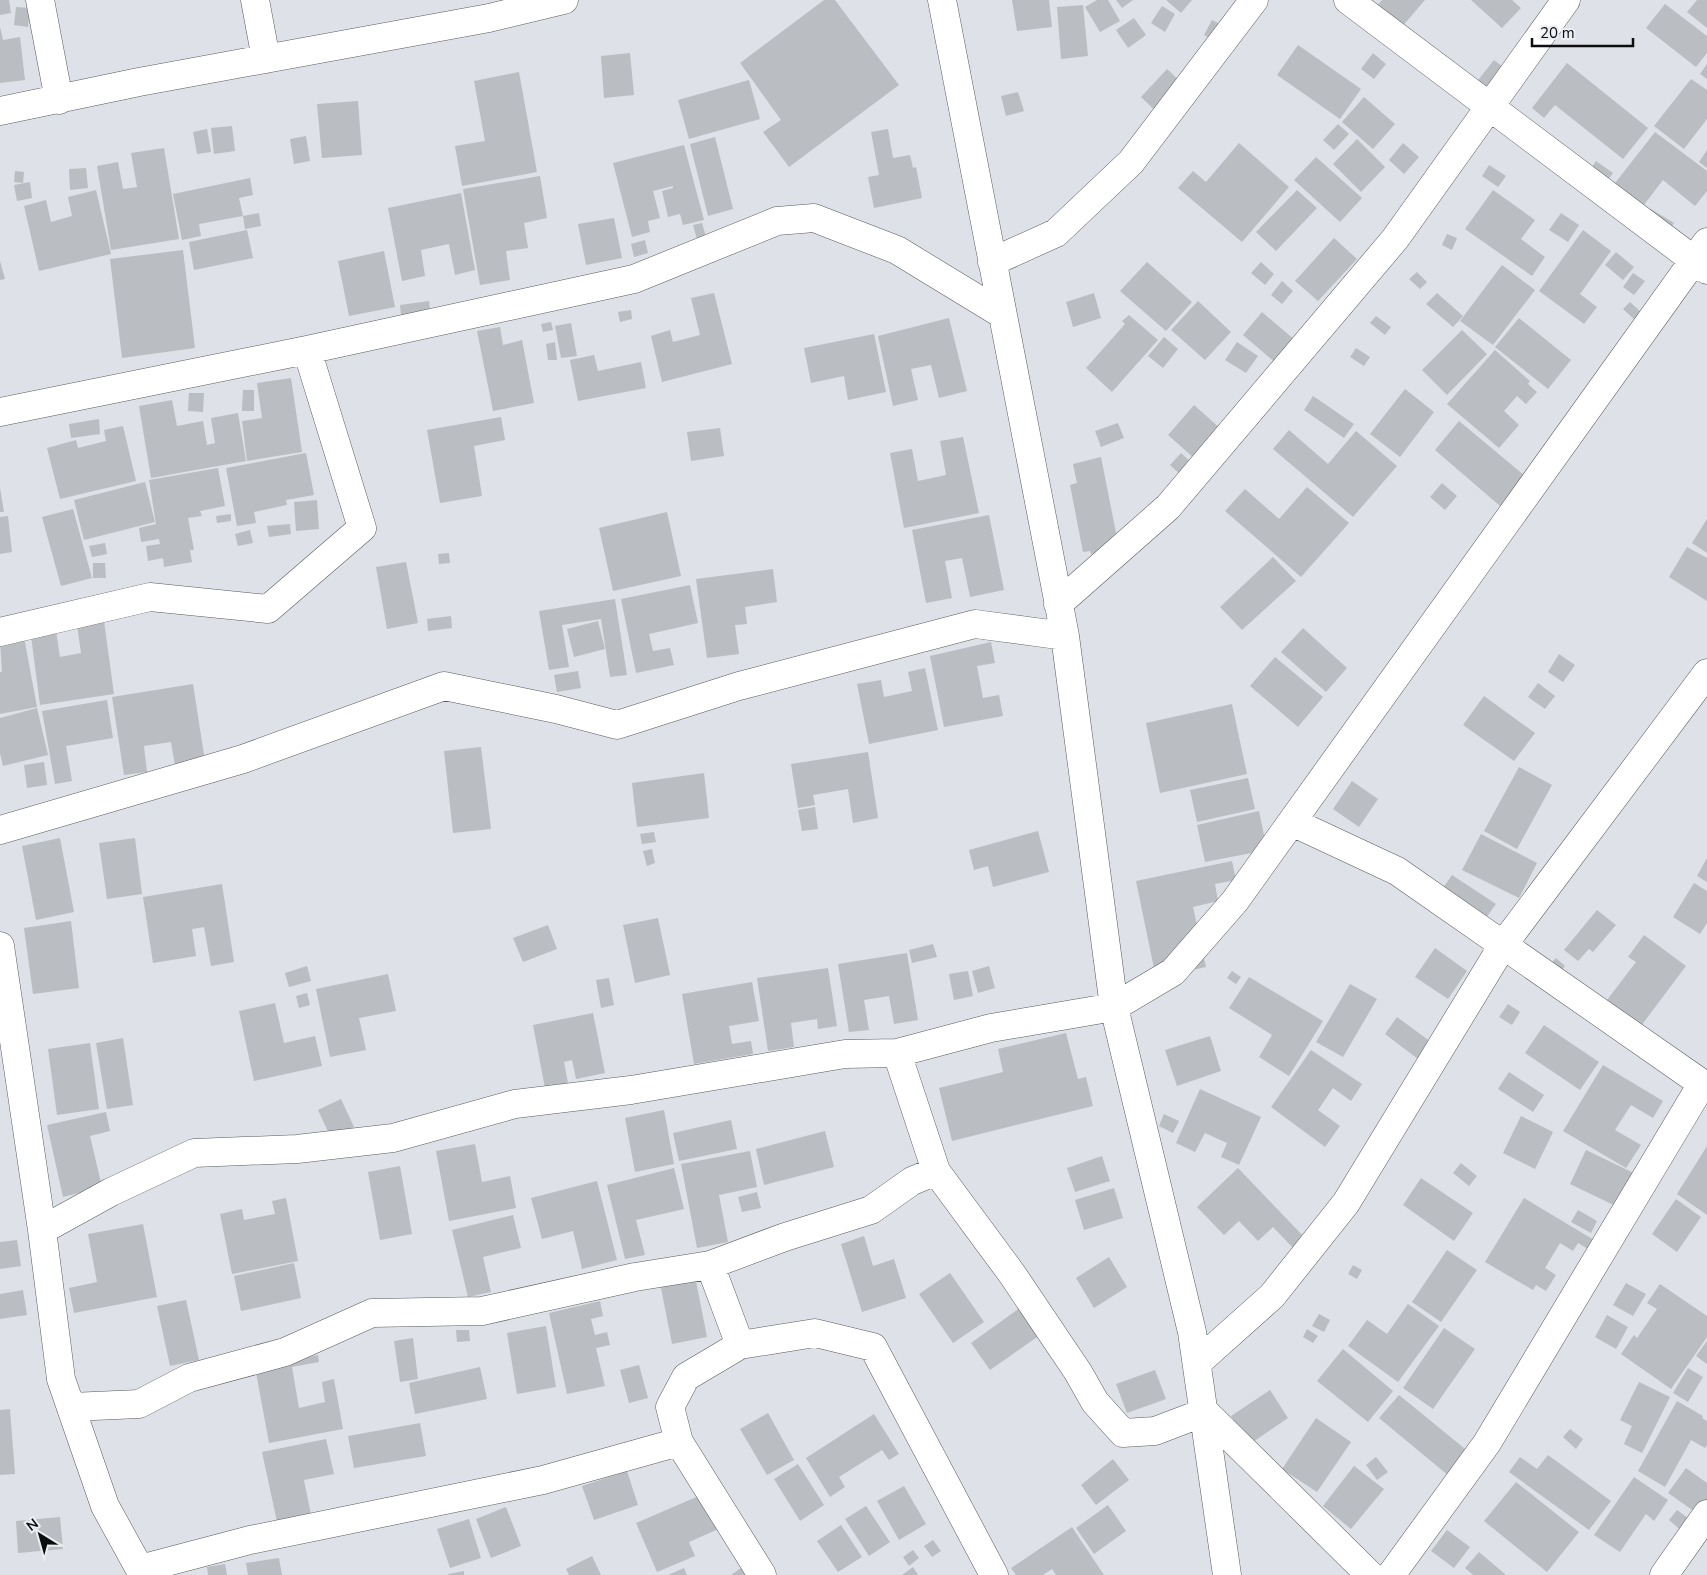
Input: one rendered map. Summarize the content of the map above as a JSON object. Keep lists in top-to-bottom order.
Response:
{
  "scale_bar": "20 m",
  "north": "top left"
}
